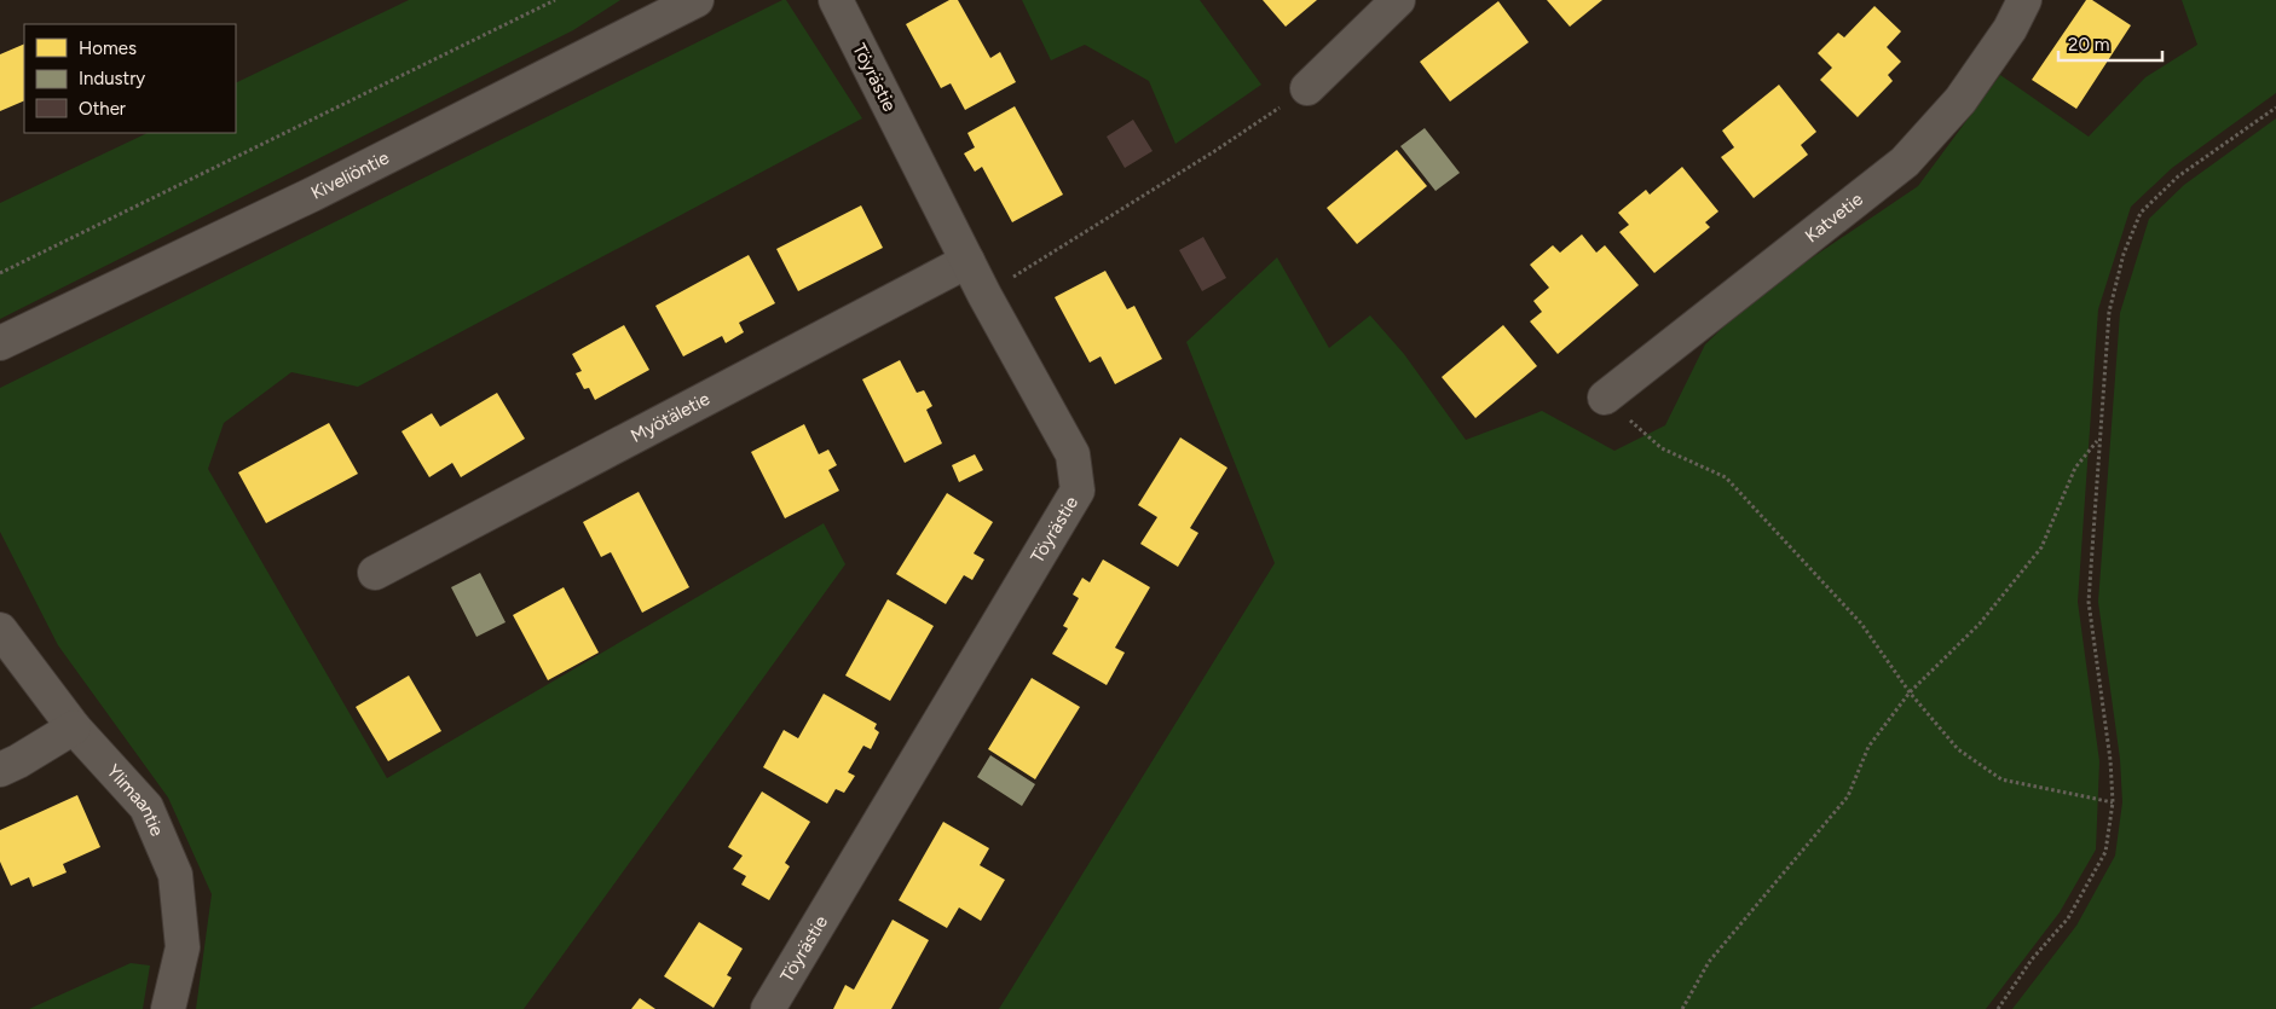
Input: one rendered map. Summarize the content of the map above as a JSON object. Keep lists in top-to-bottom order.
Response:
{
  "streets": {
    "street": [
      "Töyrästie",
      "Kiveliöntie",
      "Katvetie",
      "Myötäletie",
      "Ylimaantie"
    ]
  },
  "crossings": [
    ["Töyrästie", "Myötäletie"]
  ],
  "legend": ["Homes", "Industry", "Other"],
  "scale_bar": "20 m"
}
